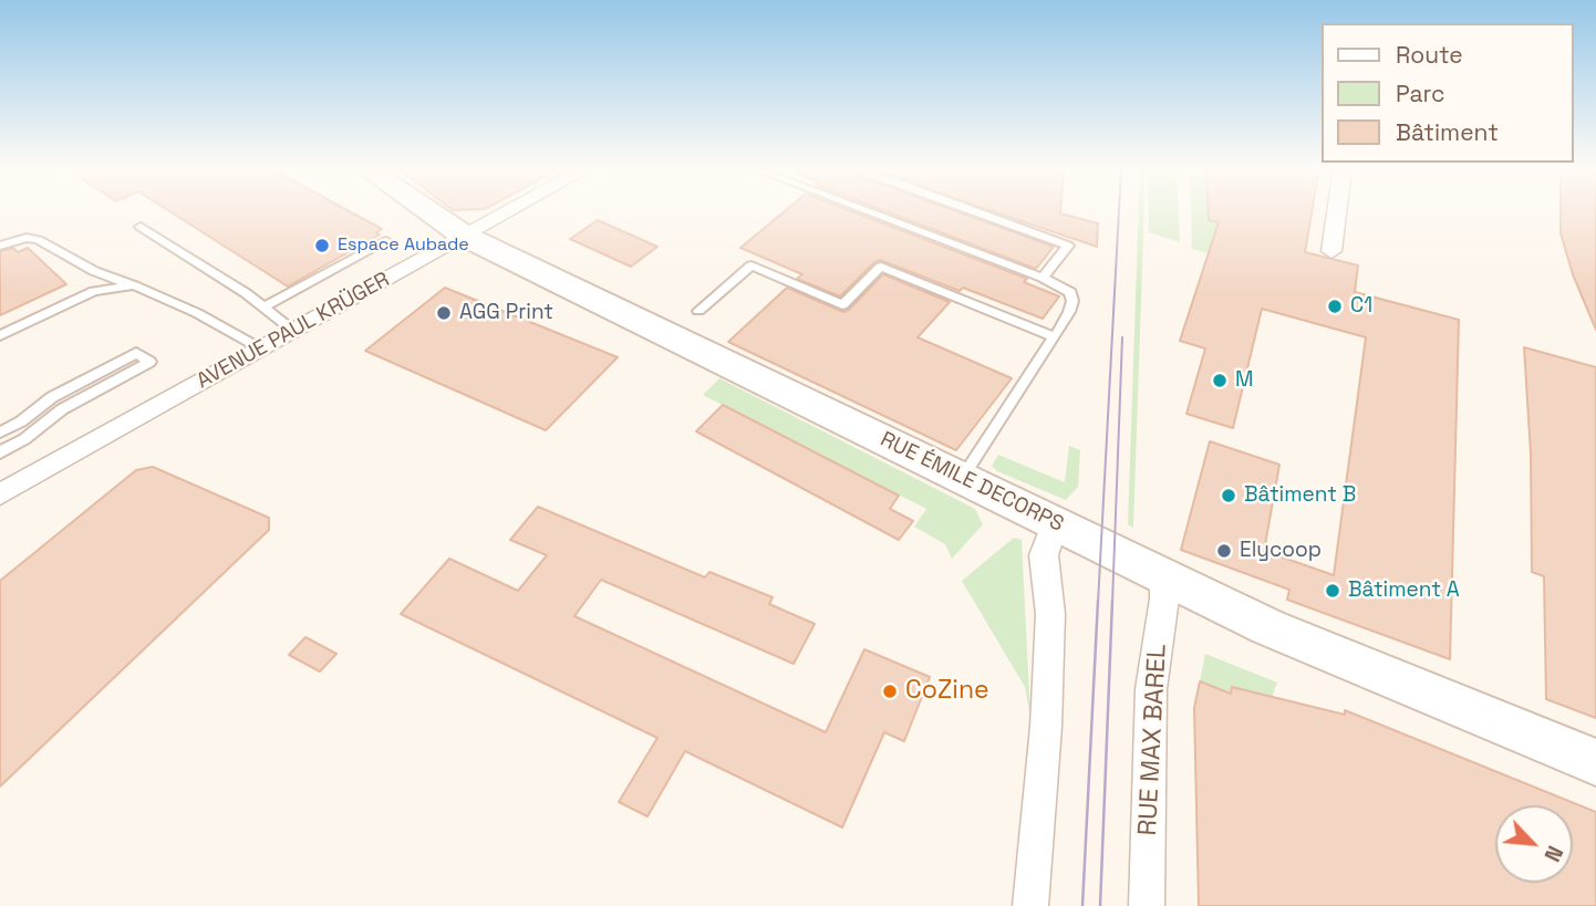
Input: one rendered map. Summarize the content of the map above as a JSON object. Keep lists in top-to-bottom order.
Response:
{
  "streets": {
    "street": ["AVENUE PAUL KRÜGER", "RUE ÉMILE DECORPS", "RUE MAX BAREL"]
  },
  "crossings": [
    ["AVENUE PAUL KRÜGER", "RUE ÉMILE DECORPS"],
    ["RUE ÉMILE DECORPS", "RUE MAX BAREL"]
  ],
  "places": [
    "Espace Aubade",
    "C1",
    "AGG Print",
    "M",
    "Bâtiment B",
    "Elycoop",
    "Bâtiment A",
    "CoZine"
  ],
  "legend": ["Route", "Parc", "Bâtiment"],
  "north": "bottom right"
}
